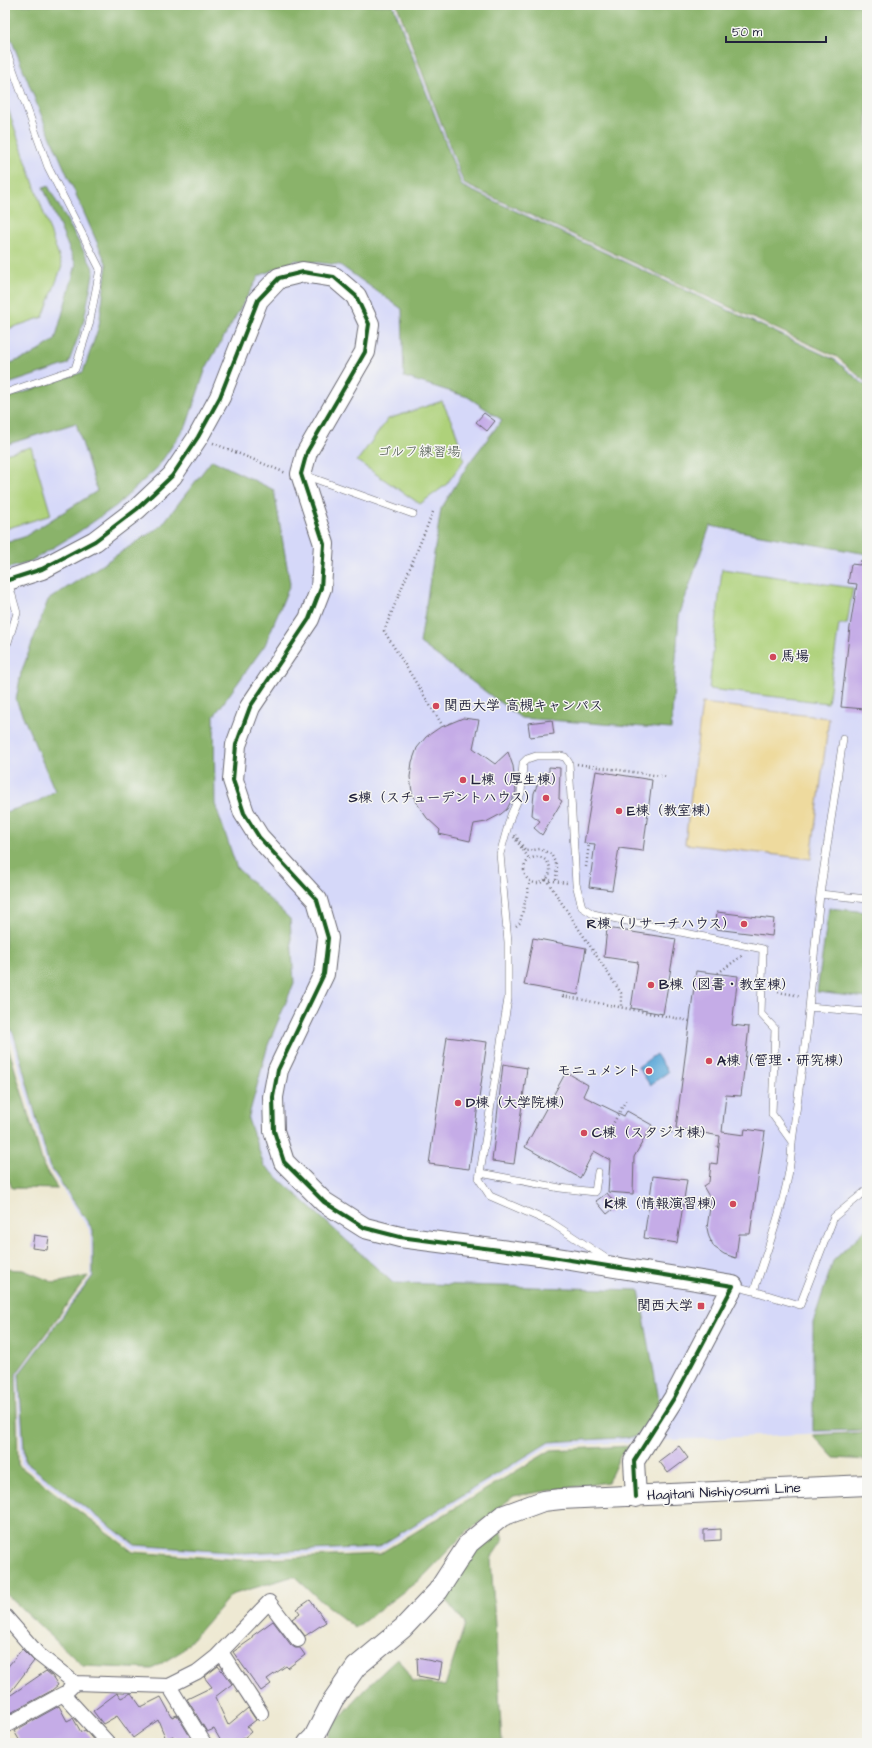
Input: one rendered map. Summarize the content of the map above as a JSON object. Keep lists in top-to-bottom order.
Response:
{
  "streets": {
    "street": ["Hagitani Nishiyosumi Line"]
  },
  "parks": ["ゴルフ練習場"],
  "places": {
    "other": [
      "馬場",
      "関西大学 高槻キャンパス",
      "L棟（厚生棟）",
      "S棟（スチューデントハウス）",
      "E棟（教室棟）",
      "R棟（リサーチハウス）",
      "B棟（図書・教室棟）",
      "A棟（管理・研究棟）",
      "モニュメント",
      "D棟（大学院棟）",
      "C棟（スタジオ棟）",
      "K棟（情報演習棟）"
    ],
    "transit": ["関西大学"]
  },
  "scale_bar": "50 m"
}
